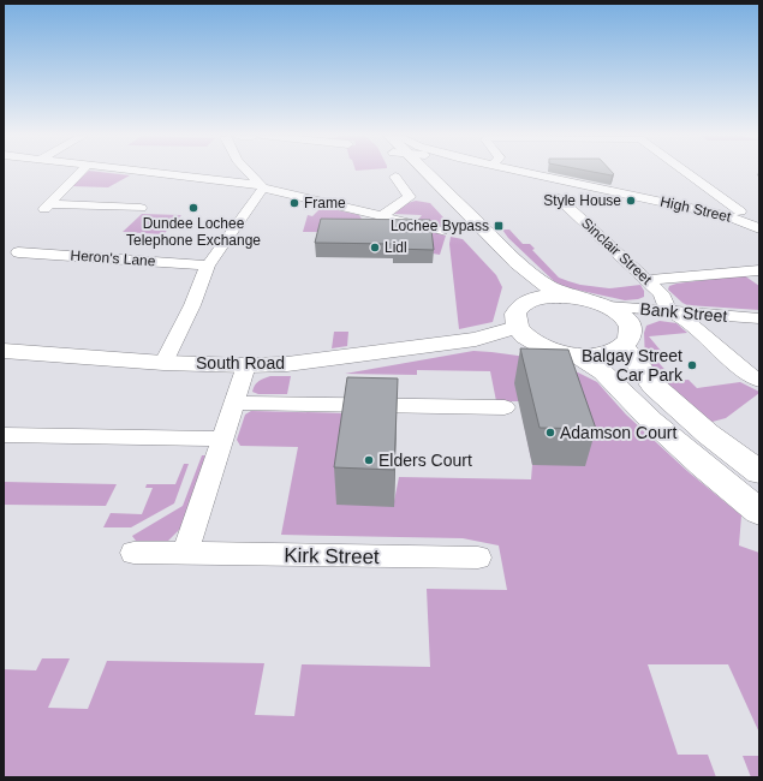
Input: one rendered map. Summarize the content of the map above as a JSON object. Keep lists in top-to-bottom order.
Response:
{
  "streets": {
    "street": [
      "High Street",
      "Sinclair Street",
      "Heron's Lane",
      "Bank Street",
      "South Road",
      "Kirk Street"
    ]
  },
  "crossings": [
    ["Sinclair Street", "Bank Street"]
  ],
  "places": {
    "other": [
      "Style House",
      "Frame",
      "Dundee Lochee Telephone Exchange",
      "Lidl",
      "Balgay Street Car Park",
      "Adamson Court",
      "Elders Court"
    ],
    "transit": ["Lochee Bypass"]
  }
}
